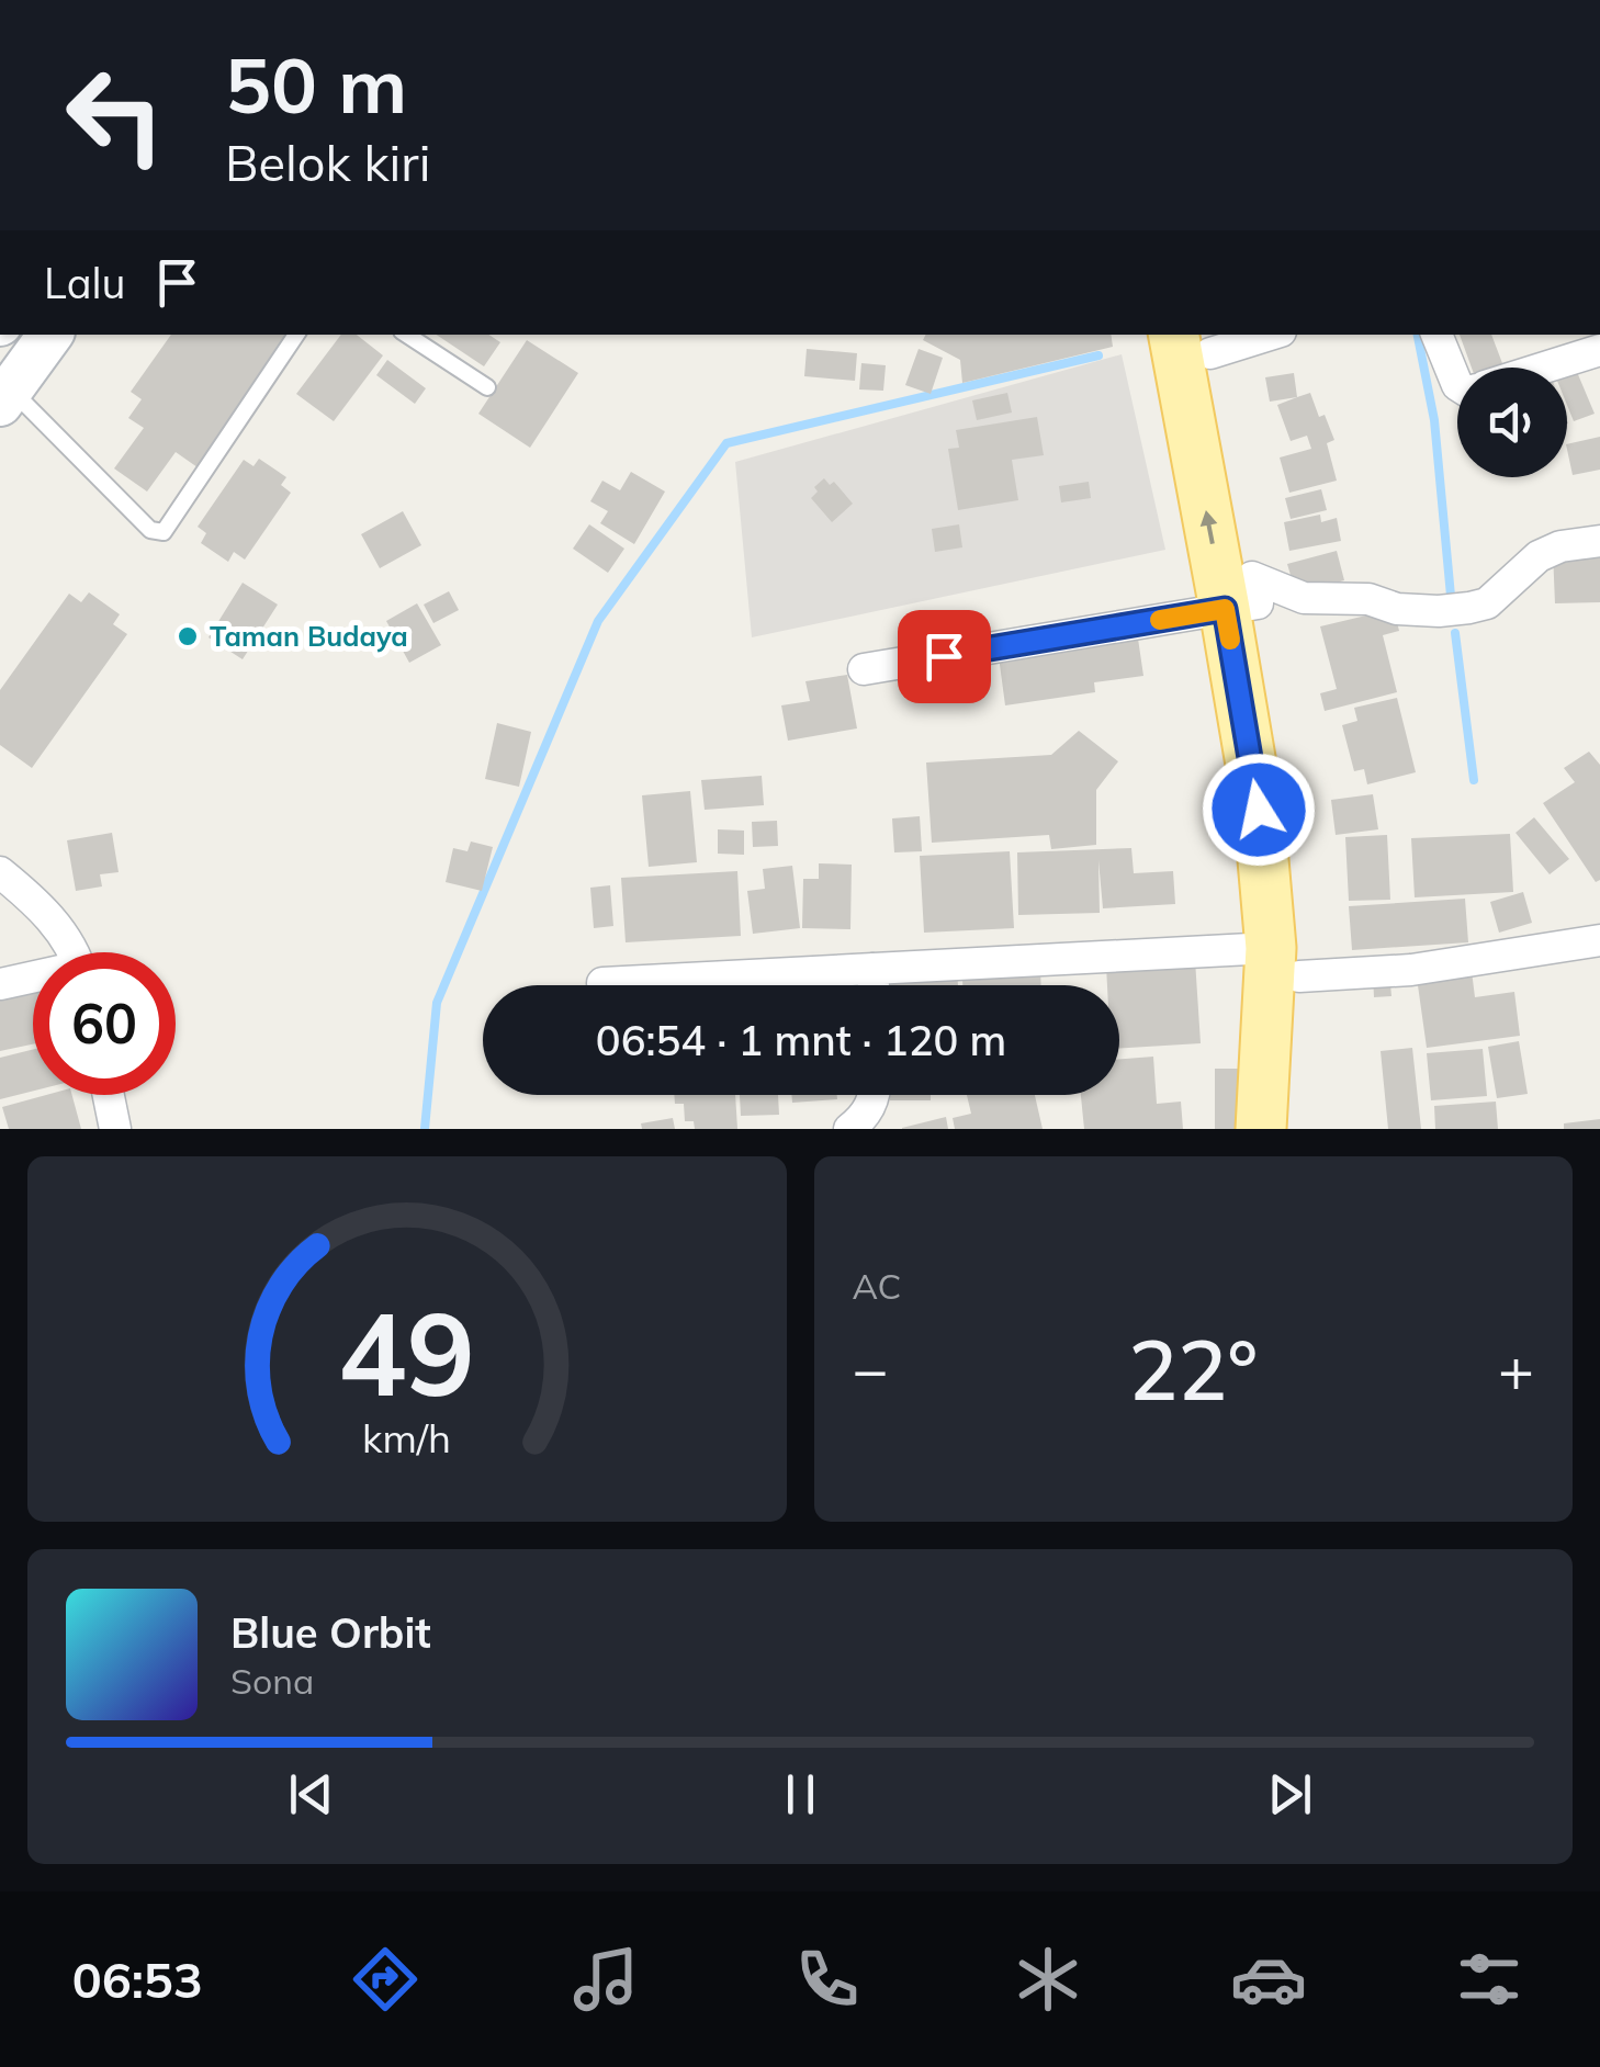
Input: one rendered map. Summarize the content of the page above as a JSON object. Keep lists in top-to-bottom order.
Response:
{
  "places": ["Taman Budaya"],
  "page": {
    "turn": ["50 m", "Belok kiri"],
    "then": "Lalu",
    "limit": "60",
    "trip": "06:54 · 1 mnt · 120 m",
    "tile": "AC",
    "heat": ["−", "22°", "+"],
    "song": ["Blue Orbit", "Sona"],
    "tabs": "06:53",
    "gauge": ["49", "km/h"]
  }
}
